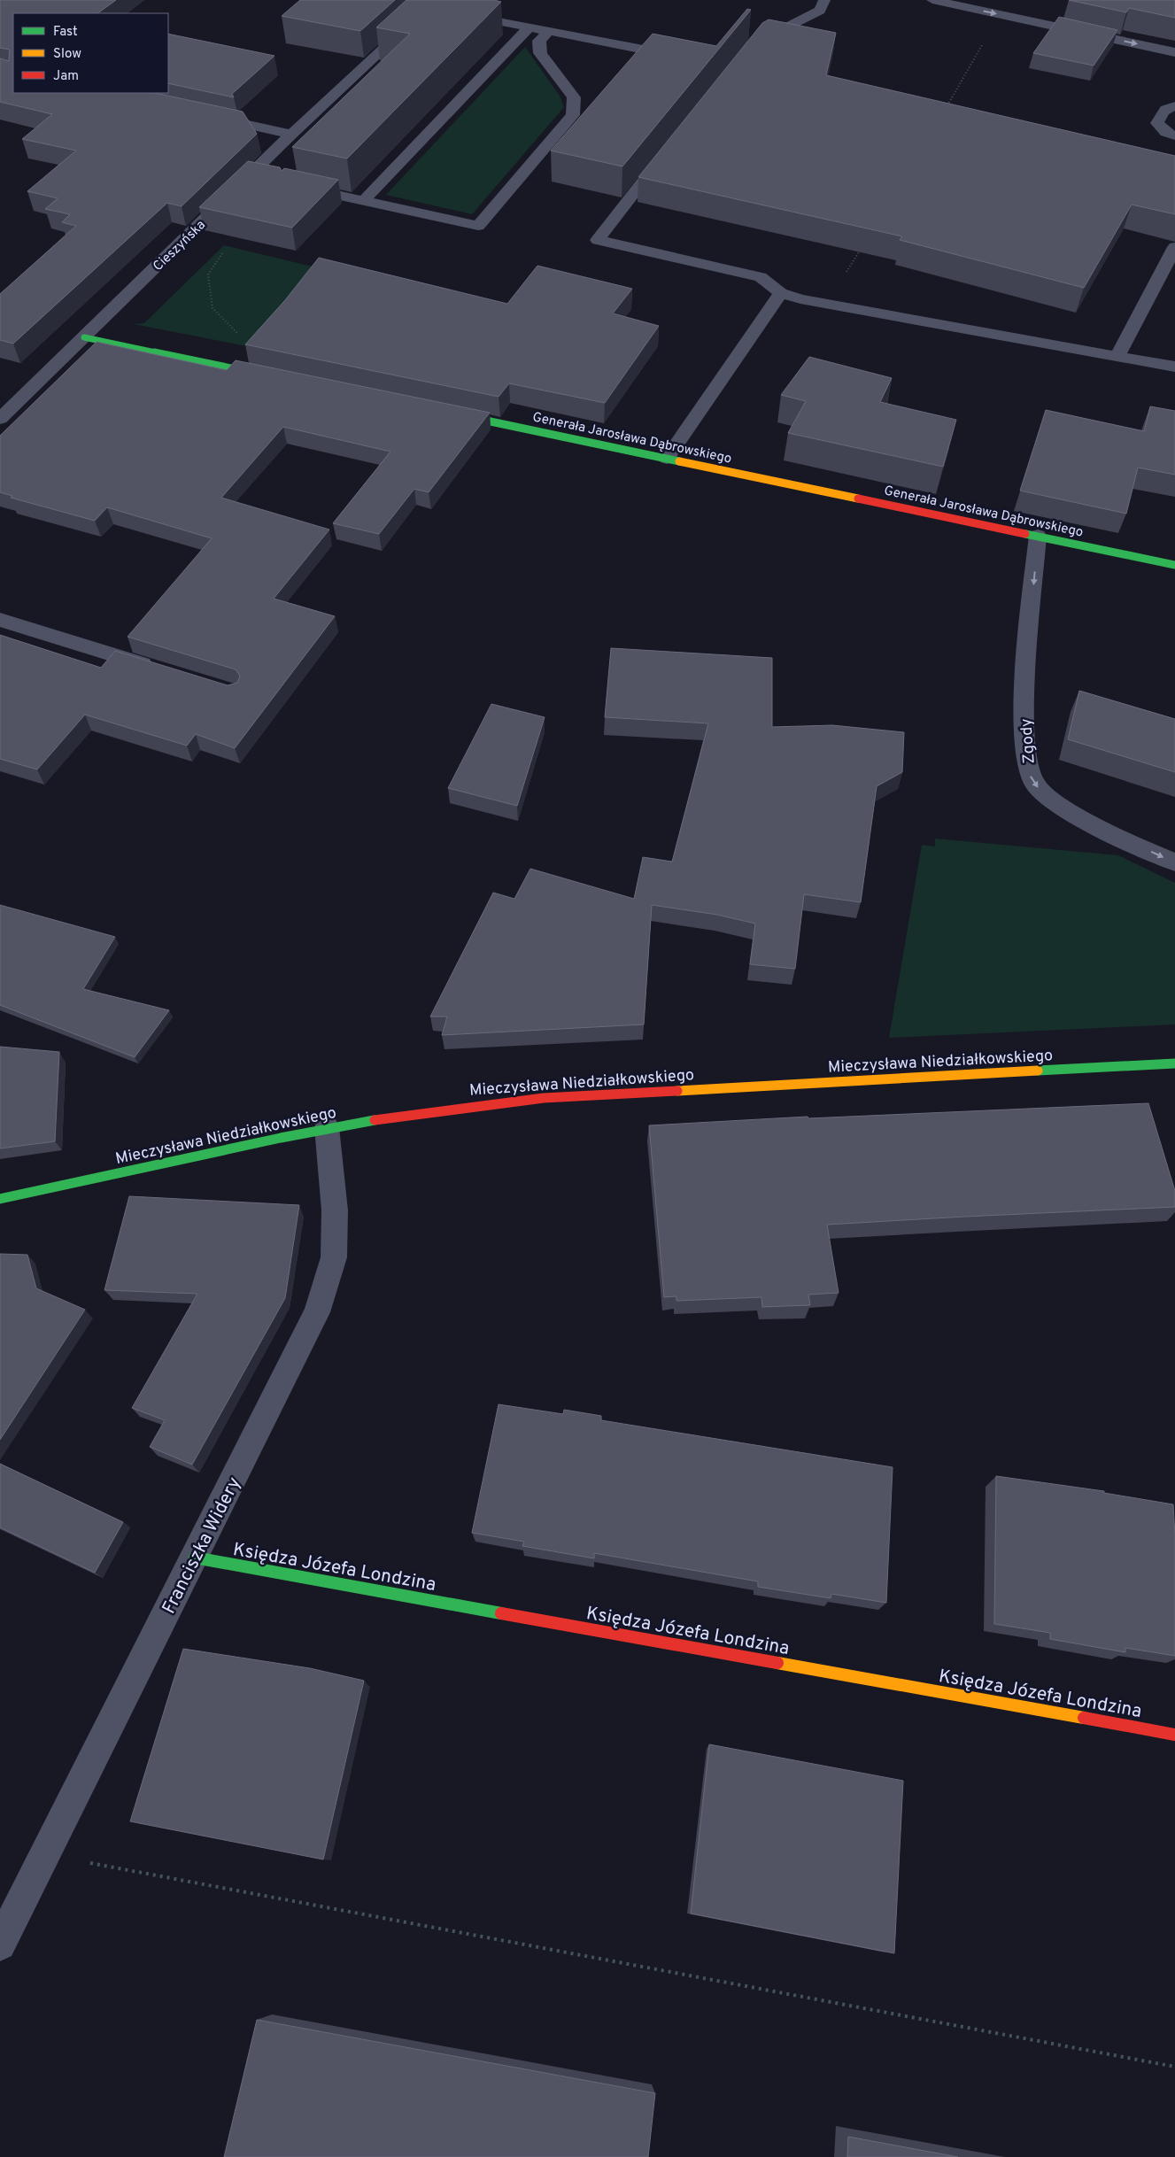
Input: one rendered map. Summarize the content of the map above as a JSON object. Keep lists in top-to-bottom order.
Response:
{
  "streets": {
    "street": [
      "Cieszyńska",
      "Generała Jarosława Dąbrowskiego",
      "Zgody",
      "Mieczysława Niedziałkowskiego",
      "Franciszka Widery",
      "Księdza Józefa Londzina"
    ]
  },
  "crossings": [
    ["Generała Jarosława Dąbrowskiego", "Zgody"],
    ["Mieczysława Niedziałkowskiego", "Franciszka Widery"],
    ["Franciszka Widery", "Księdza Józefa Londzina"]
  ],
  "one_way": ["Zgody"],
  "legend": ["Fast", "Slow", "Jam"]
}
